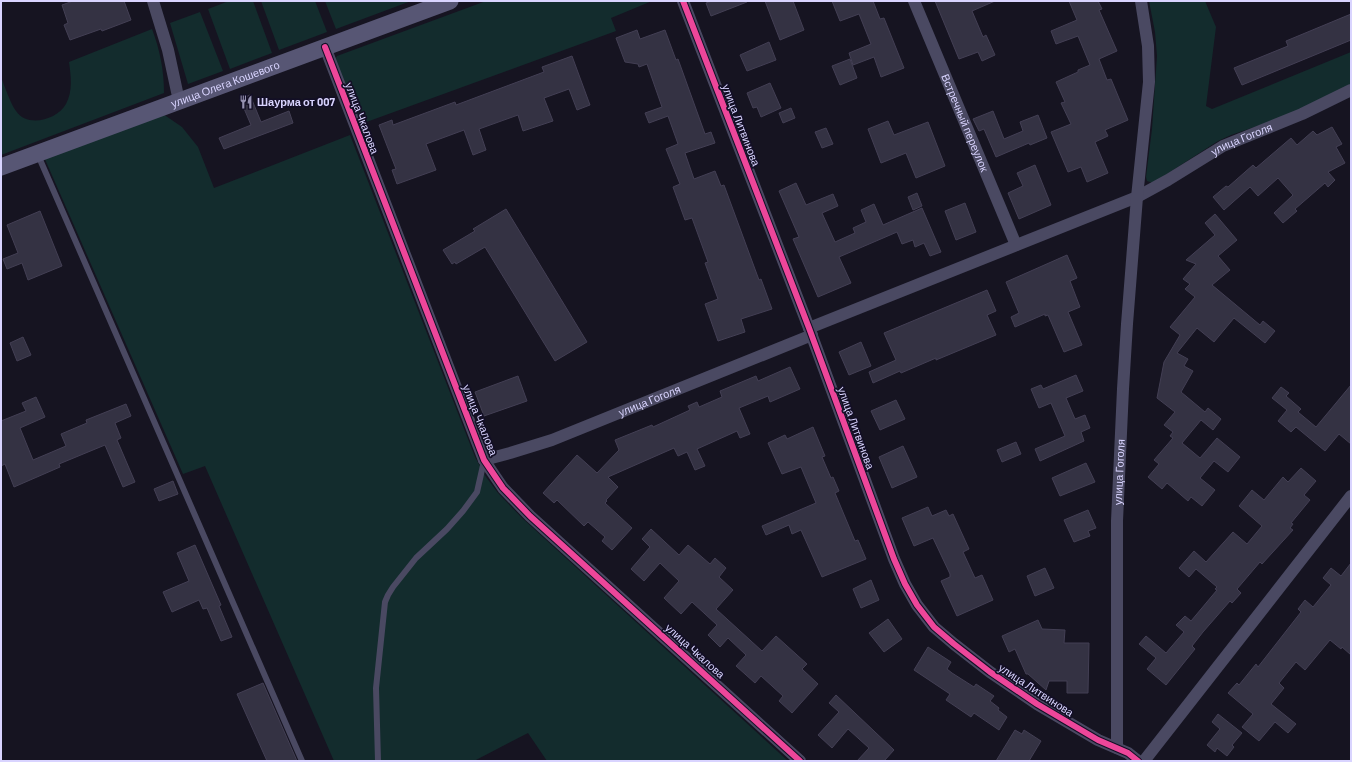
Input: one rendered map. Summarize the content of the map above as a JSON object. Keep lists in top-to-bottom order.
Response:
{
  "streets": {
    "main road": ["улица Олега Кошевого"],
    "street": [
      "улица Чкалова",
      "Встречный переулок",
      "улица Литвинова",
      "улица Гоголя"
    ]
  },
  "crossings": [
    ["улица Олега Кошевого", "улица Чкалова"],
    ["улица Чкалова", "улица Гоголя"],
    ["Встречный переулок", "улица Гоголя"],
    ["улица Литвинова", "улица Гоголя"]
  ],
  "places": {
    "restaurant": ["Шаурма от 007"]
  }
}
